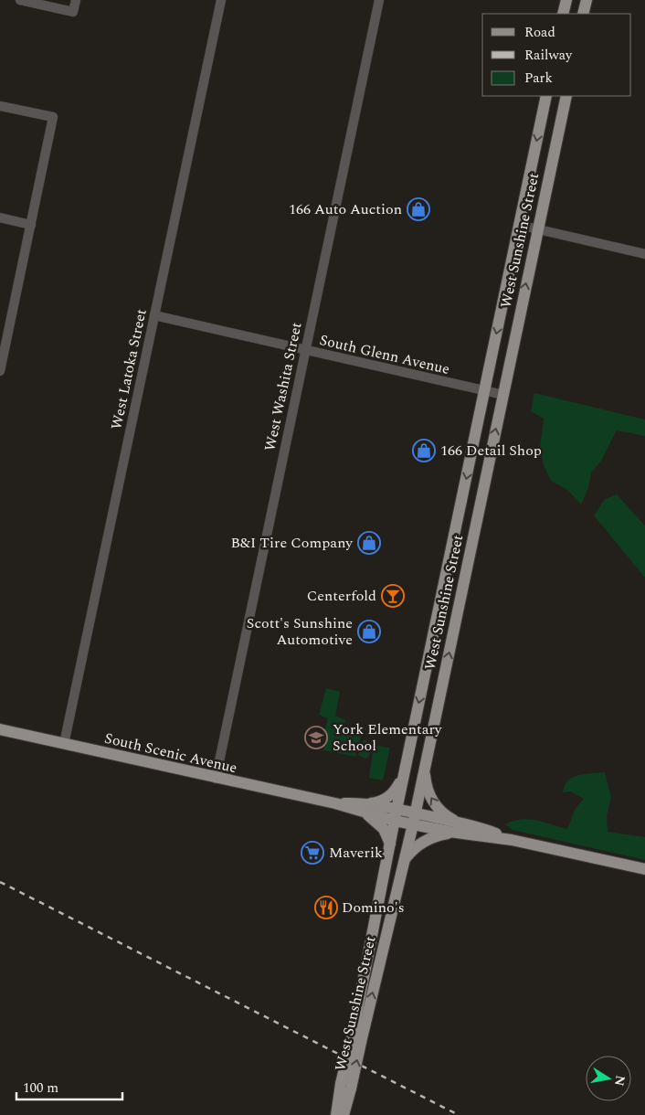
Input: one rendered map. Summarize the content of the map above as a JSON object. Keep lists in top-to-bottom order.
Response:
{
  "streets": {
    "main road": ["West Sunshine Street", "South Scenic Avenue"],
    "street": ["South Glenn Avenue", "West Latoka Street", "West Washita Street"]
  },
  "crossings": [
    ["West Sunshine Street", "South Glenn Avenue"],
    ["West Sunshine Street", "South Scenic Avenue"],
    ["South Glenn Avenue", "West Latoka Street"],
    ["South Glenn Avenue", "West Washita Street"],
    ["West Latoka Street", "South Scenic Avenue"],
    ["West Washita Street", "South Scenic Avenue"]
  ],
  "places": {
    "shop": [
      "166 Auto Auction",
      "166 Detail Shop",
      "B&I Tire Company",
      "Scott's Sunshine Automotive"
    ],
    "bar": ["Centerfold"],
    "school or university": ["York Elementary School"],
    "supermarket": ["Maverik"],
    "restaurant": ["Domino's"]
  },
  "legend": ["Road", "Railway", "Park"],
  "scale_bar": "100 m",
  "north": "right"
}
